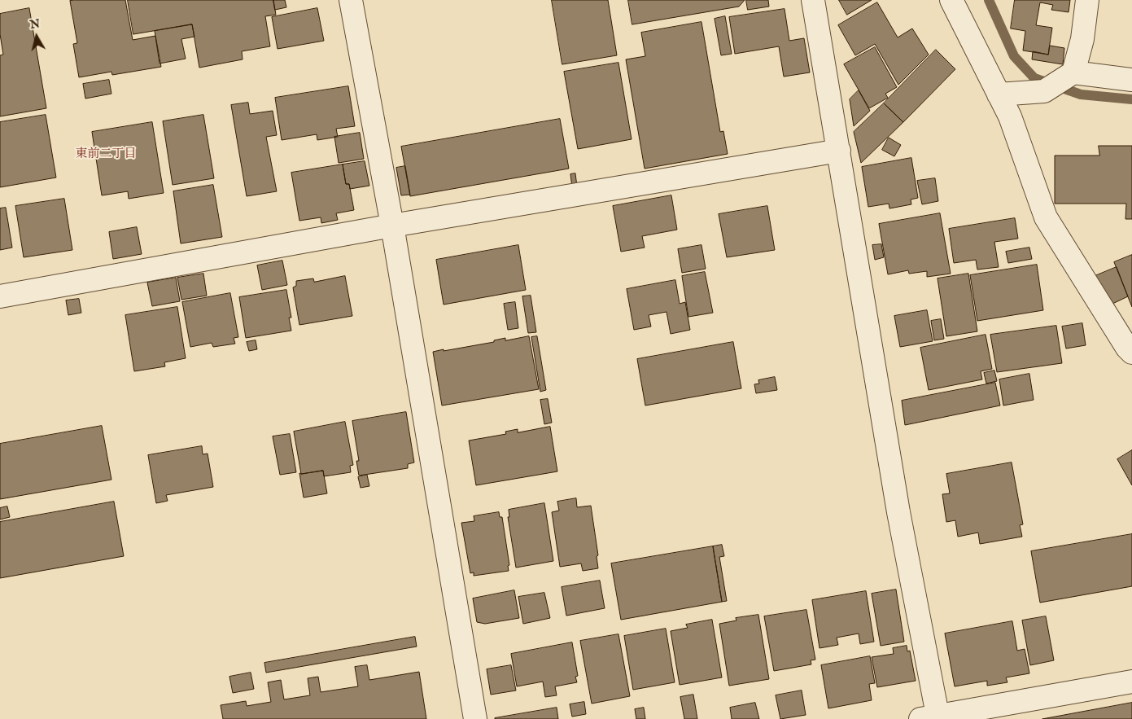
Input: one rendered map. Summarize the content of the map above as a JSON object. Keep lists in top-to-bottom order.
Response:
{
  "districts": ["東前二丁目"],
  "north": "top"
}
